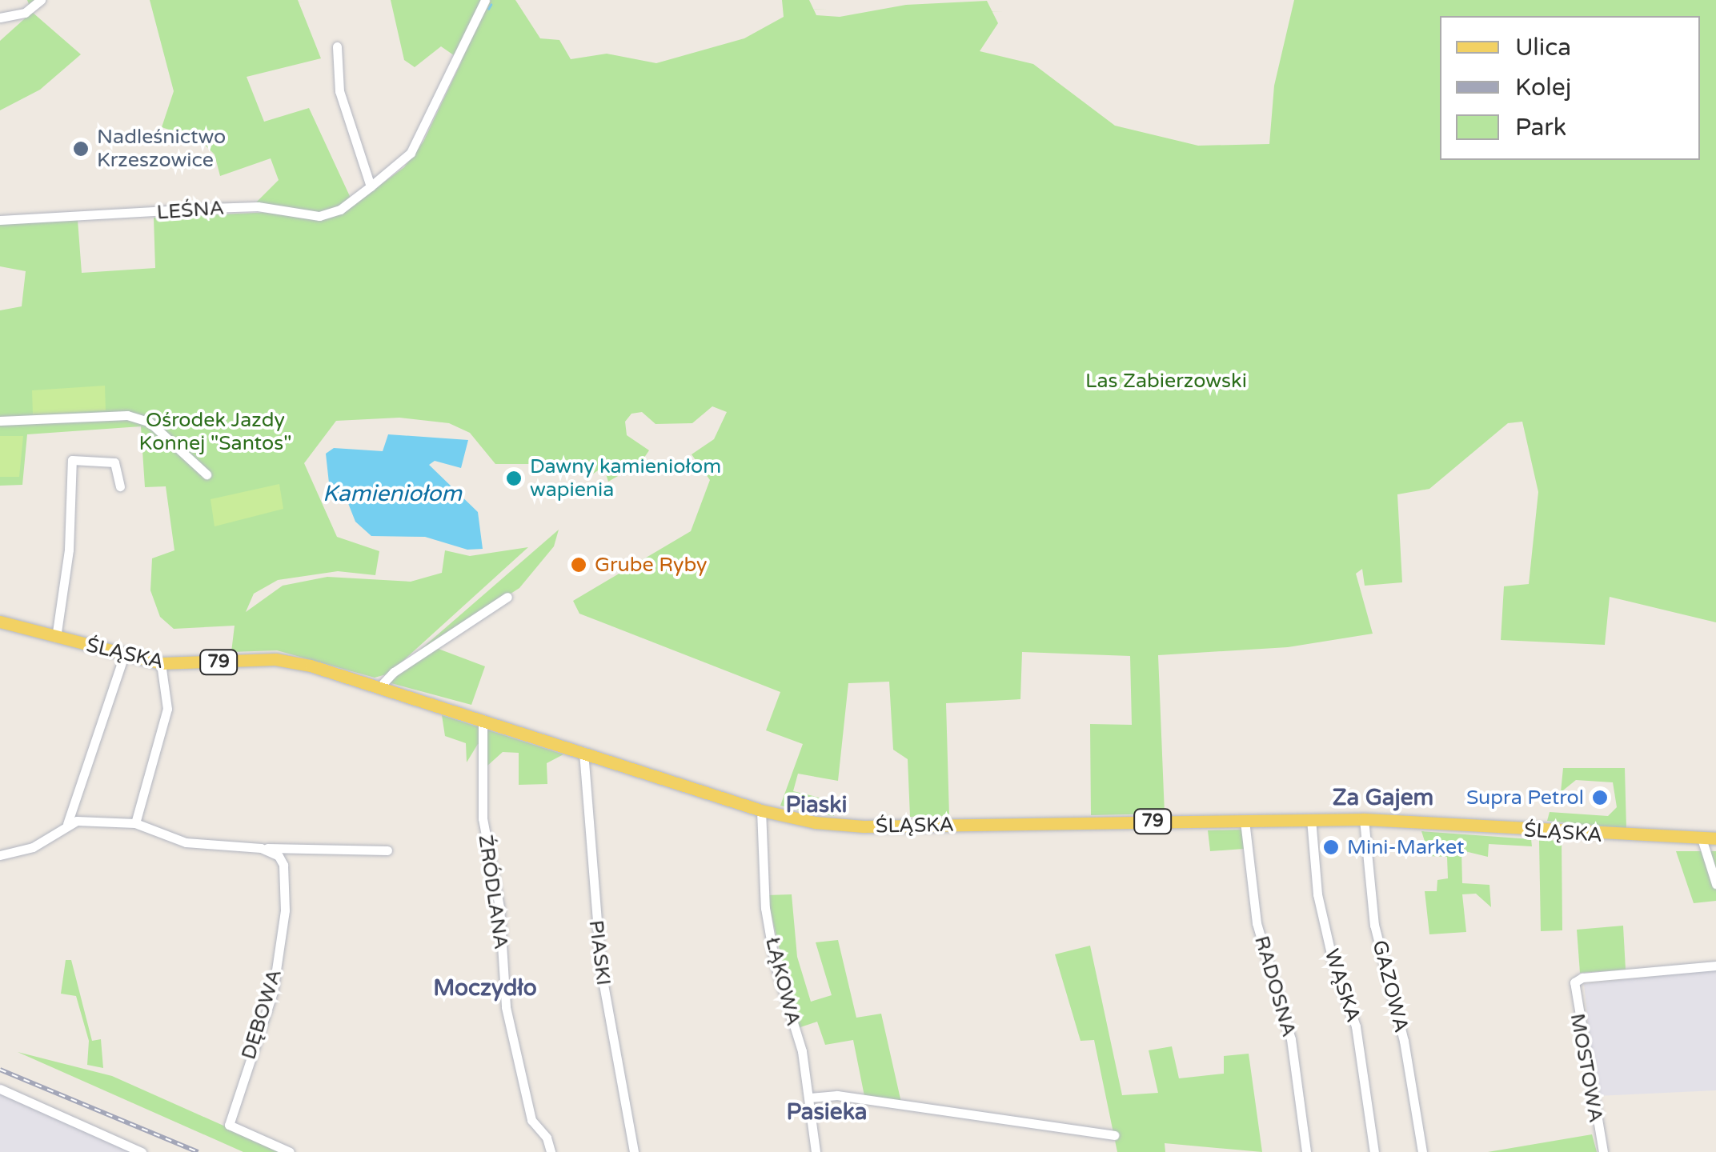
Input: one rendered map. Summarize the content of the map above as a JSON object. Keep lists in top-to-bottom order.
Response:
{
  "streets": {
    "main road": ["ŚLĄSKA", "79"],
    "street": [
      "LEŚNA",
      "ŹRÓDLANA",
      "PIASKI",
      "ŁĄKOWA",
      "WĄSKA",
      "RADOSNA",
      "GAZOWA",
      "DĘBOWA",
      "MOSTOWA"
    ]
  },
  "crossings": [
    ["ŚLĄSKA", "ŹRÓDLANA"],
    ["ŚLĄSKA", "PIASKI"],
    ["ŚLĄSKA", "ŁĄKOWA"],
    ["ŚLĄSKA", "WĄSKA"],
    ["ŚLĄSKA", "RADOSNA"],
    ["ŚLĄSKA", "GAZOWA"]
  ],
  "districts": [
    "Za Gajem",
    "Piaski",
    "Moczydło",
    "Pasieka"
  ],
  "water": ["Kamieniołom"],
  "parks": ["Las Zabierzowski", "Ośrodek Jazdy Konnej \"Santos\""],
  "places": [
    "Nadleśnictwo Krzeszowice",
    "Dawny kamieniołom wapienia",
    "Grube Ryby",
    "Supra Petrol",
    "Mini-Market"
  ],
  "legend": ["Ulica", "Kolej", "Park"]
}
